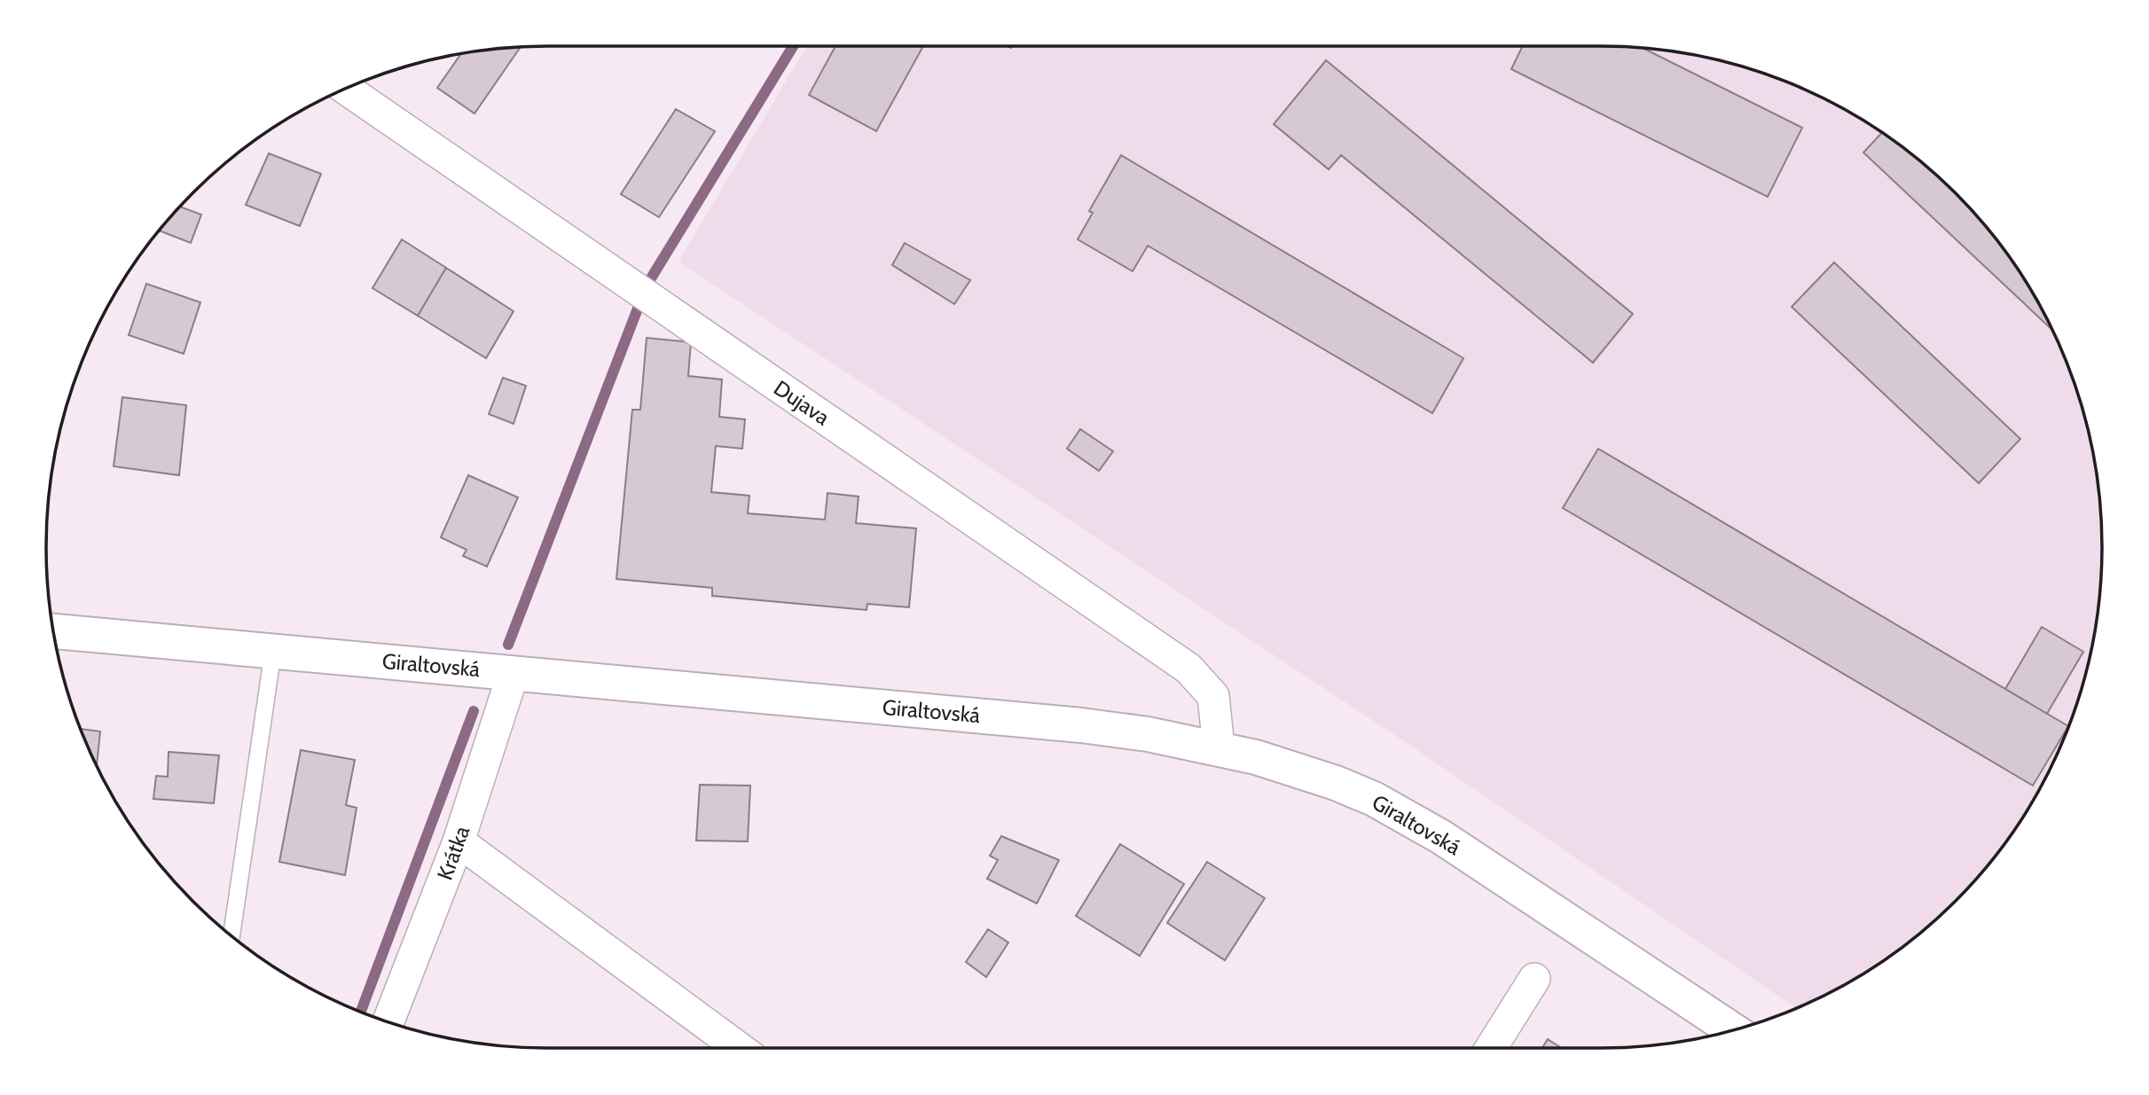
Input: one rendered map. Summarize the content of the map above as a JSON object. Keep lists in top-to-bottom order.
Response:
{
  "streets": {
    "street": ["Dujava", "Giraltovská", "Krátka"]
  },
  "crossings": [
    ["Dujava", "Giraltovská"],
    ["Giraltovská", "Krátka"]
  ]
}
